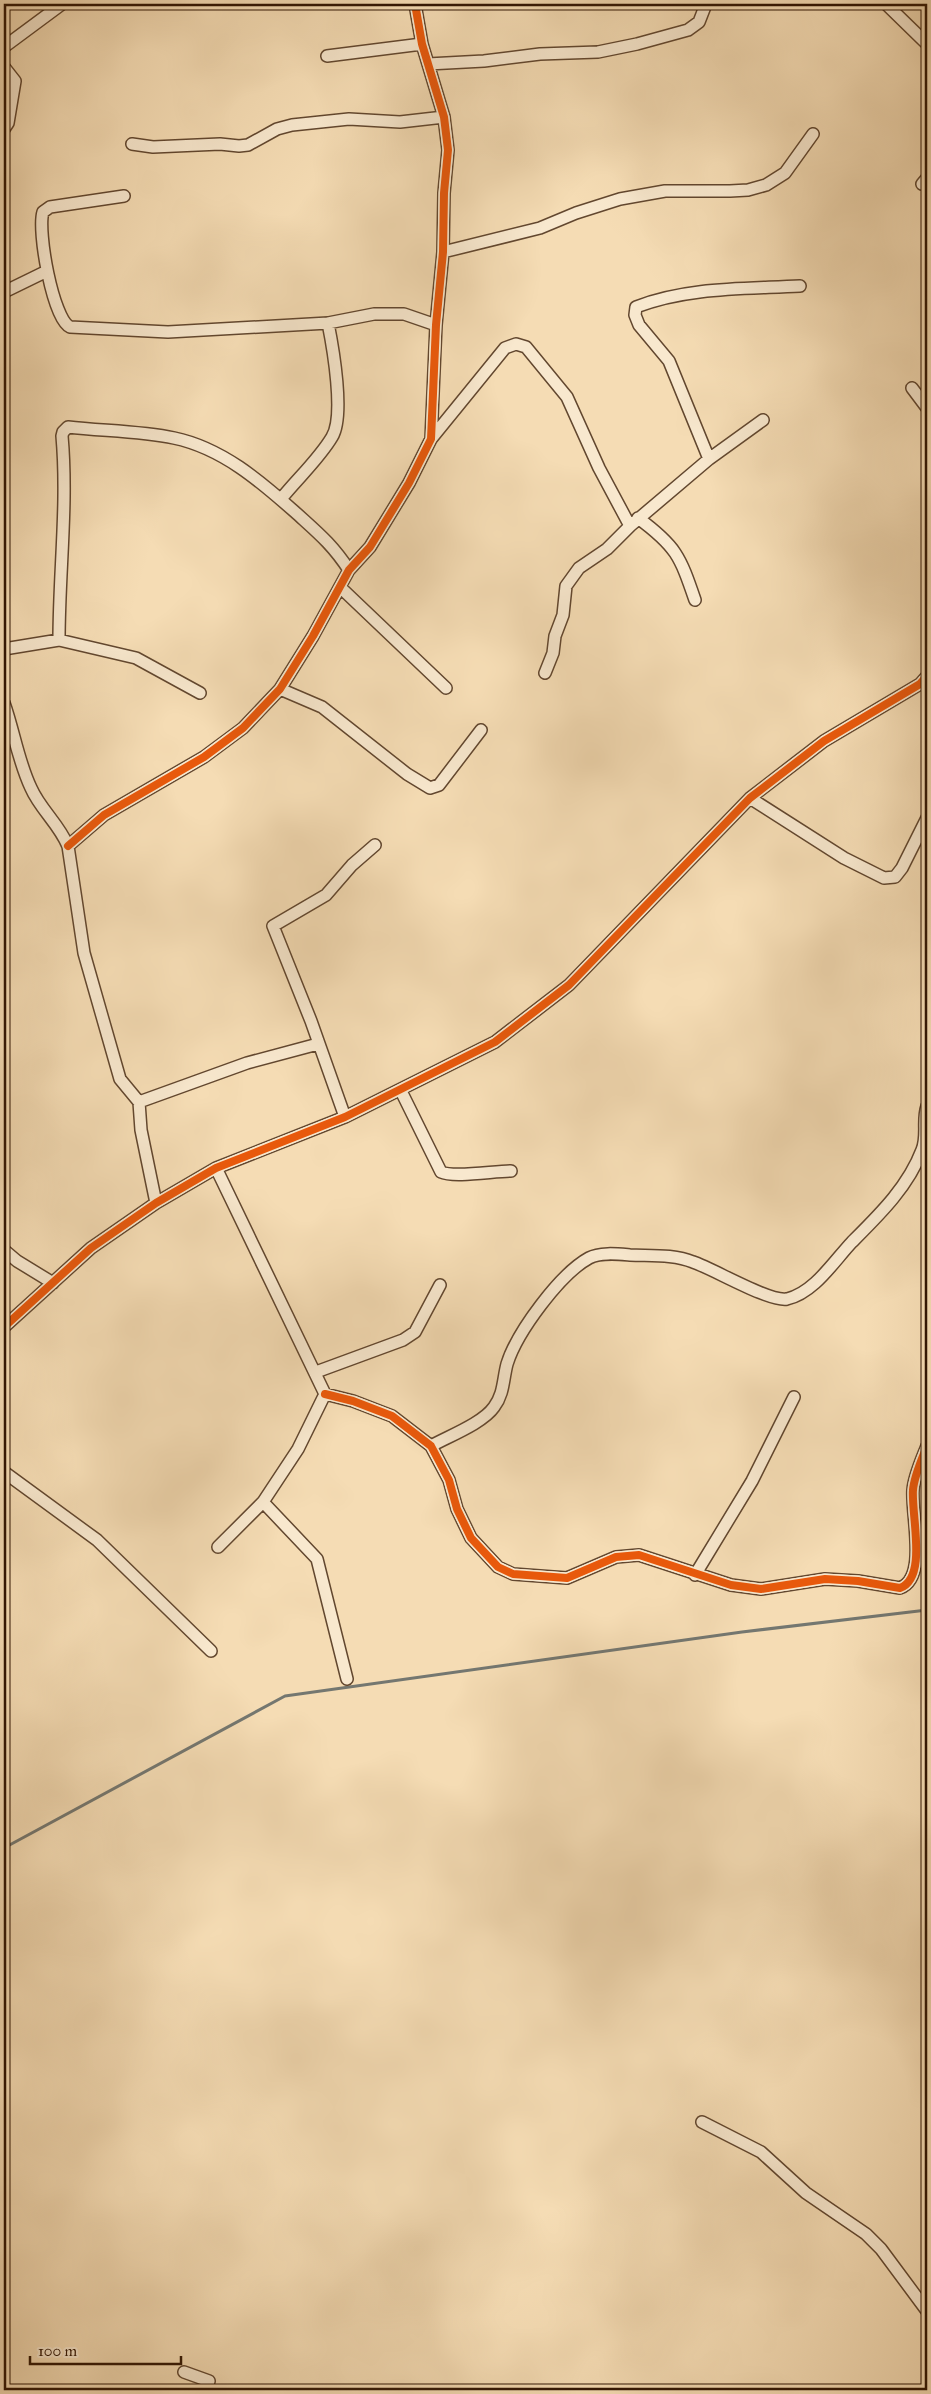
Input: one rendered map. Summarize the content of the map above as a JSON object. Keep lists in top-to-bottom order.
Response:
{
  "scale_bar": "100 m"
}
